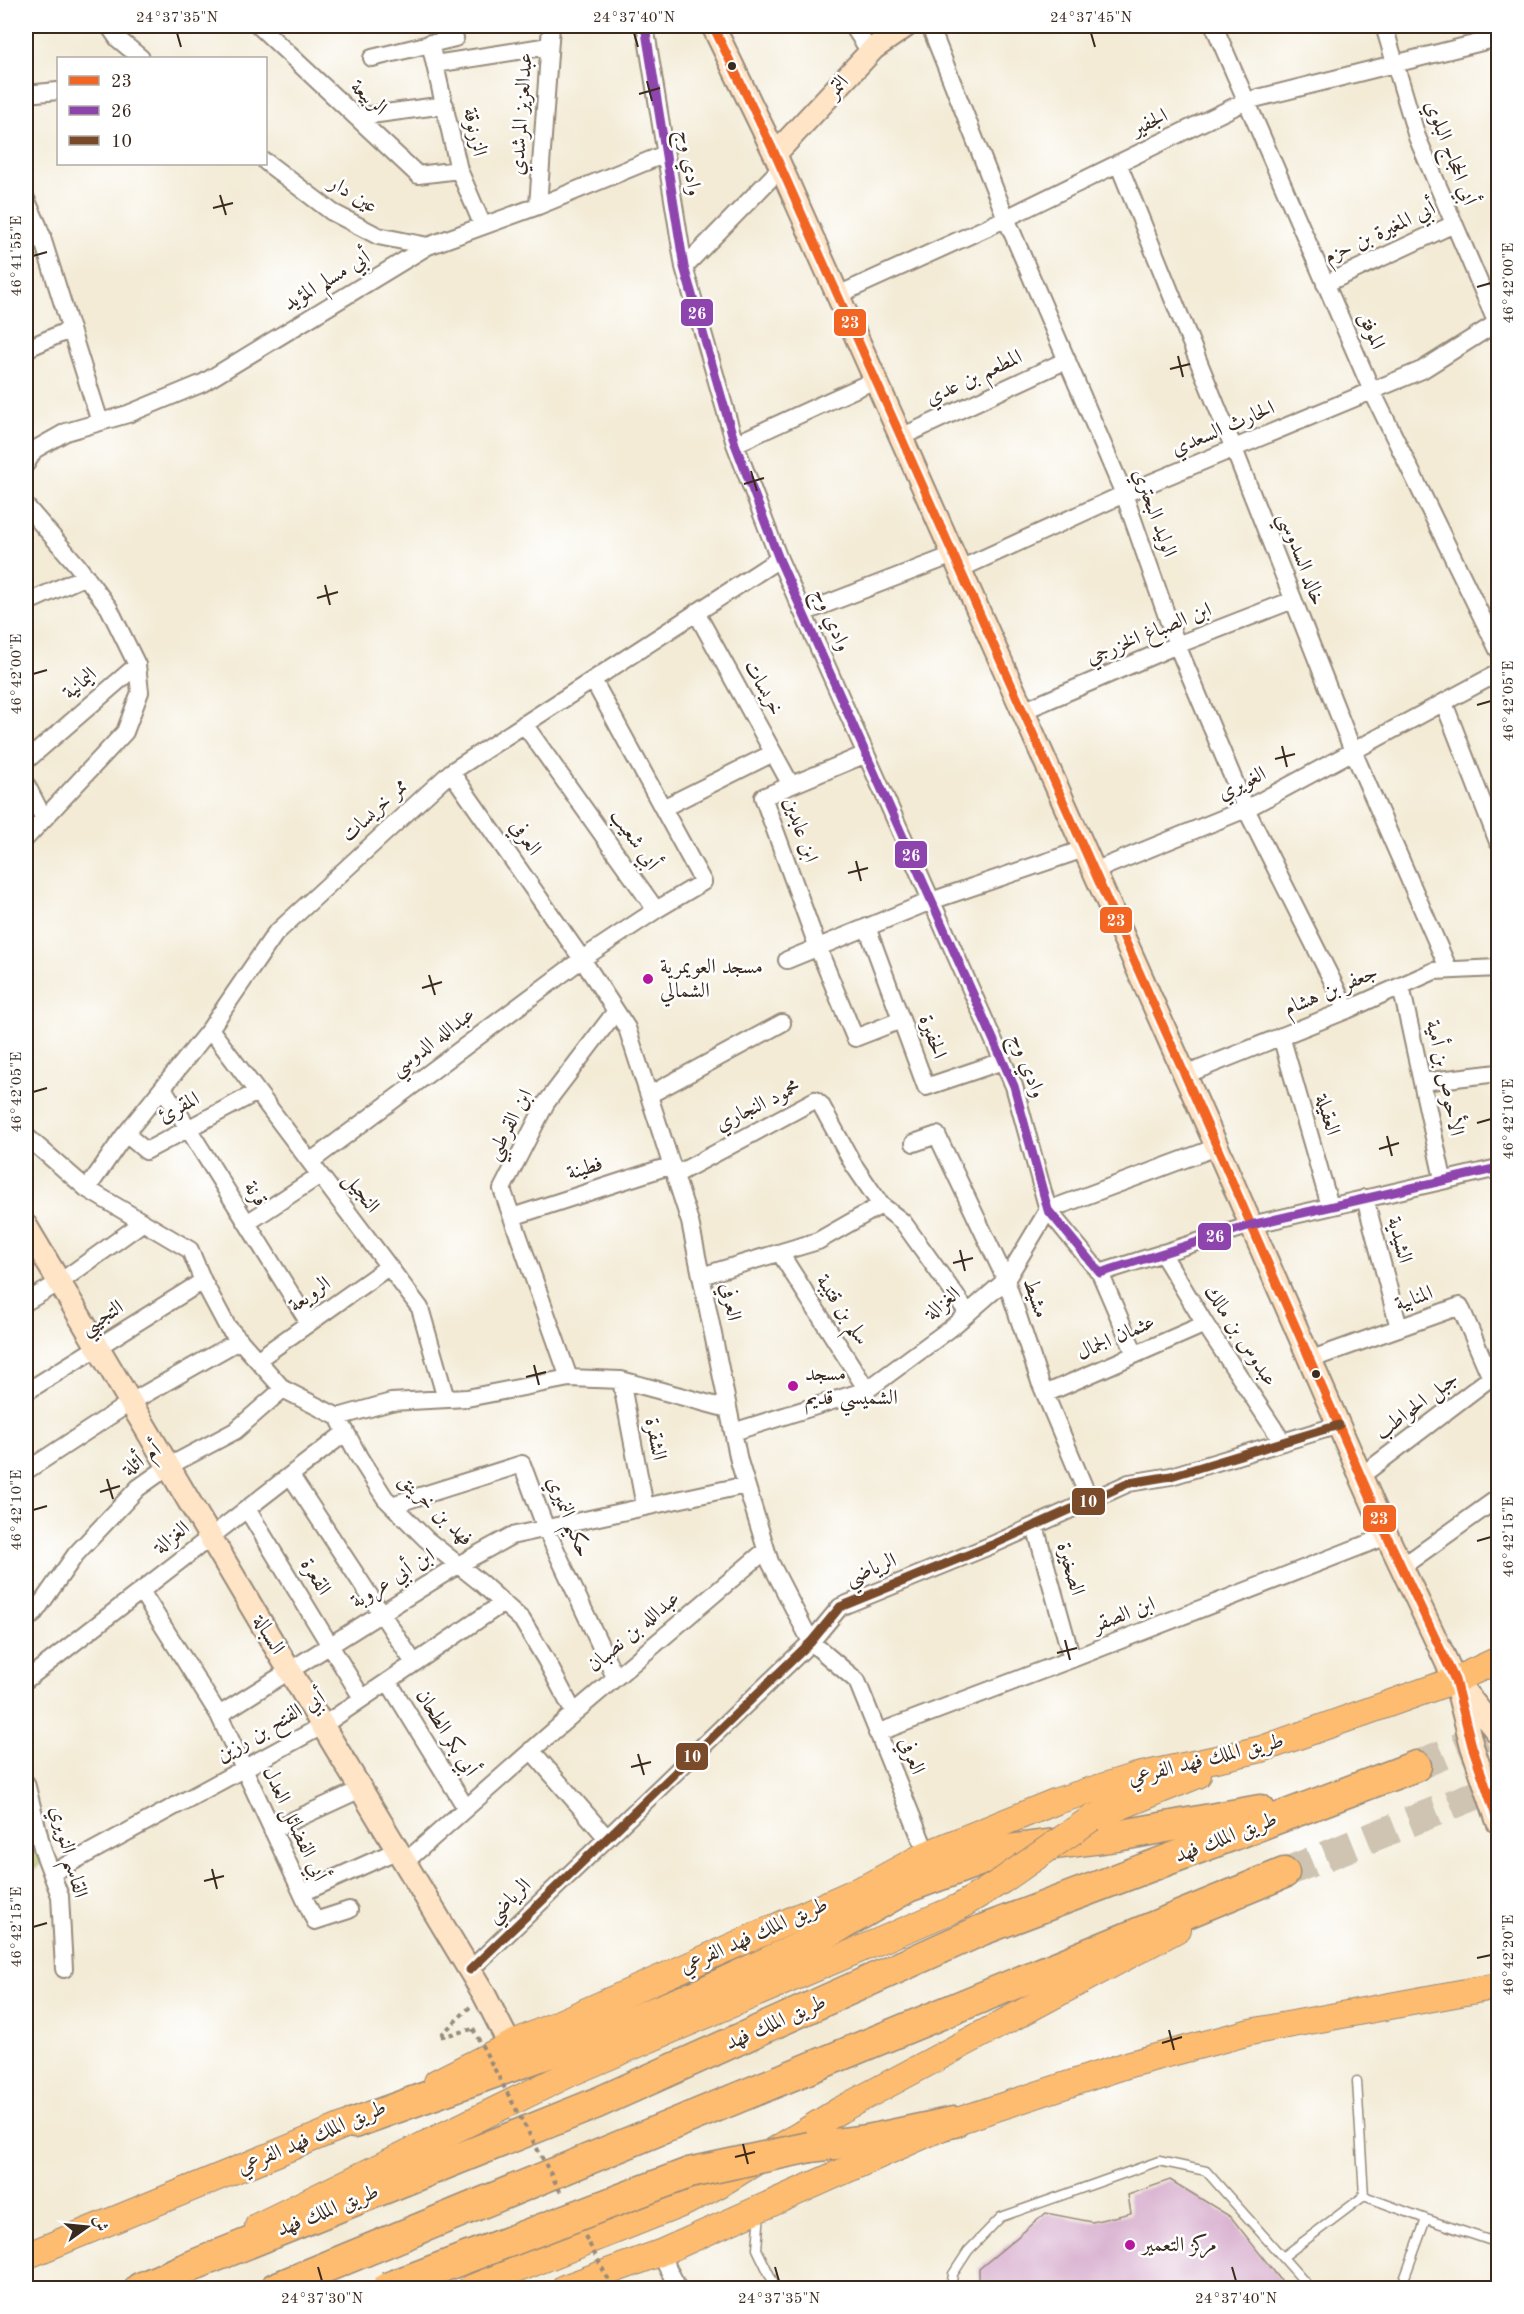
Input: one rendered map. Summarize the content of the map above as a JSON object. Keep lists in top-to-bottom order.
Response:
{
  "streets": {
    "highway": ["طريق الملك فهد"],
    "main road": ["طريق الملك فهد الفرعي"],
    "street": [
      "التمر",
      "الربيعة",
      "عبدالعزيز المرشدي",
      "الجفير",
      "الزرنوقة",
      "أبي الحجاج البلوي",
      "وادي وج",
      "عين دار",
      "أبي المغيرة بن حزم",
      "أبي مسلم المؤيد",
      "الموفق",
      "المطعم بن عدي",
      "الحارث السعدي",
      "الوليد البحتري",
      "خالد السدوسي",
      "ابن الصباغ الخزرجي",
      "اليمانية",
      "خريسات",
      "الغويري",
      "ممر خريسات",
      "ابن عابدين",
      "العرفي",
      "أبي شعيب",
      "جعفر بن هشام",
      "الحفيرة",
      "عبدالله الدوسي",
      "الأحوص بن أمية",
      "محمود النجاري",
      "المقرئ",
      "العقيلة",
      "ابن القرطبي",
      "فطينة",
      "النجيل",
      "قرنة",
      "الشيدية",
      "الرويعة",
      "مشيط",
      "المنابية",
      "الغزالة",
      "سلم بن قتيبة",
      "التجيبي",
      "عبدوس بن مالك",
      "عثمان الجمال",
      "جبل الحواطب",
      "الشقرة",
      "أم أثلة",
      "فهد بن خرينق",
      "حكيم النميري",
      "الصخيرة",
      "الرياضي",
      "القعرة",
      "ابن أبي عروبة",
      "ابن الصقر",
      "عبدالله بن نصبان",
      "السبالة",
      "أبي الفتح بن رزين",
      "أبي بكر الطحان",
      "أبي الفضائل العدل",
      "القاسم النويري"
    ]
  },
  "crossings": [
    ["الربيعة", "الزرنوقة"],
    ["عبدالعزيز المرشدي", "أبي مسلم المؤيد"],
    ["الجفير", "أبي الحجاج البلوي"],
    ["الجفير", "الموفق"],
    ["الجفير", "الوليد البحتري"],
    ["الجفير", "خالد السدوسي"],
    ["الزرنوقة", "أبي مسلم المؤيد"],
    ["أبي الحجاج البلوي", "أبي المغيرة بن حزم"],
    ["أبي الحجاج البلوي", "الحارث السعدي"],
    ["وادي وج", "أبي مسلم المؤيد"],
    ["وادي وج", "الحارث السعدي"],
    ["وادي وج", "ممر خريسات"],
    ["وادي وج", "ابن عابدين"],
    ["وادي وج", "الحفيرة"],
    ["وادي وج", "الغزالة"],
    ["عين دار", "أبي مسلم المؤيد"],
    ["أبي المغيرة بن حزم", "الموفق"],
    ["الموفق", "الحارث السعدي"],
    ["المطعم بن عدي", "الوليد البحتري"],
    ["الحارث السعدي", "الوليد البحتري"],
    ["الحارث السعدي", "خالد السدوسي"],
    ["الوليد البحتري", "ابن الصباغ الخزرجي"],
    ["الوليد البحتري", "الغويري"],
    ["الوليد البحتري", "جعفر بن هشام"],
    ["خالد السدوسي", "ابن الصباغ الخزرجي"],
    ["خالد السدوسي", "الغويري"],
    ["خالد السدوسي", "جعفر بن هشام"],
    ["خريسات", "ممر خريسات"],
    ["خريسات", "ابن عابدين"],
    ["ممر خريسات", "العرفي"],
    ["ممر خريسات", "أبي شعيب"],
    ["ممر خريسات", "المقرئ"],
    ["ممر خريسات", "النجيل"],
    ["ممر خريسات", "قرنة"],
    ["العرفي", "عبدالله الدوسي"],
    ["العرفي", "محمود النجاري"],
    ["العرفي", "ابن القرطبي"],
    ["العرفي", "فطينة"],
    ["العرفي", "الغزالة"],
    ["العرفي", "الرياضي"],
    ["العرفي", "ابن أبي عروبة"],
    ["العرفي", "ابن الصقر"],
    ["العرفي", "عبدالله بن نصبان"],
    ["العرفي", "طريق الملك فهد الفرعي"],
    ["جعفر بن هشام", "الأحوص بن أمية"],
    ["جعفر بن هشام", "العقيلة"],
    ["عبدالله الدوسي", "النجيل"],
    ["عبدالله الدوسي", "قرنة"],
    ["محمود النجاري", "فطينة"],
    ["محمود النجاري", "الغزالة"],
    ["المقرئ", "النجيل"],
    ["المقرئ", "قرنة"],
    ["ابن القرطبي", "فطينة"],
    ["النجيل", "الرويعة"],
    ["قرنة", "الرويعة"],
    ["الشيدية", "المنابية"],
    ["مشيط", "الغزالة"],
    ["مشيط", "عثمان الجمال"],
    ["مشيط", "الرياضي"],
    ["المنابية", "جبل الحواطب"],
    ["الغزالة", "سلم بن قتيبة"],
    ["الغزالة", "فهد بن خرينق"],
    ["الغزالة", "القعرة"],
    ["الغزالة", "السبالة"],
    ["الغزالة", "أبي الفضائل العدل"],
    ["التجيبي", "السبالة"],
    ["عبدوس بن مالك", "عثمان الجمال"],
    ["عبدوس بن مالك", "الرياضي"],
    ["الشقرة", "ابن أبي عروبة"],
    ["أم أثلة", "السبالة"],
    ["فهد بن خرينق", "حكيم النميري"],
    ["فهد بن خرينق", "ابن أبي عروبة"],
    ["فهد بن خرينق", "عبدالله بن نصبان"],
    ["فهد بن خرينق", "أبي الفتح بن رزين"],
    ["حكيم النميري", "ابن أبي عروبة"],
    ["حكيم النميري", "عبدالله بن نصبان"],
    ["الصخيرة", "الرياضي"],
    ["الصخيرة", "ابن الصقر"],
    ["الرياضي", "السبالة"],
    ["القعرة", "ابن أبي عروبة"],
    ["القعرة", "أبي الفتح بن رزين"],
    ["ابن أبي عروبة", "السبالة"],
    ["ابن أبي عروبة", "أبي الفضائل العدل"],
    ["عبدالله بن نصبان", "السبالة"],
    ["عبدالله بن نصبان", "أبي بكر الطحان"],
    ["عبدالله بن نصبان", "أبي الفضائل العدل"],
    ["السبالة", "أبي الفتح بن رزين"],
    ["السبالة", "طريق الملك فهد الفرعي"],
    ["أبي الفتح بن رزين", "أبي بكر الطحان"],
    ["أبي الفتح بن رزين", "أبي الفضائل العدل"],
    ["أبي الفتح بن رزين", "القاسم النويري"],
    ["طريق الملك فهد الفرعي", "طريق الملك فهد"]
  ],
  "places": ["مسجد العويمرية الشمالي", "مسجد الشميسي قديم", "مركز التعمير"],
  "lines": ["transit line 23", "transit line 26", "transit line 10"],
  "legend": ["23", "26", "10"],
  "north": "right",
  "coordinates": [
    "24°37'35\"N",
    "24°37'40\"N",
    "24°37'45\"N",
    "46°41'55\"E",
    "46°42'00\"E",
    "46°42'05\"E",
    "46°42'10\"E",
    "46°42'15\"E",
    "46°42'20\"E",
    "24°37'30\"N"
  ]
}
